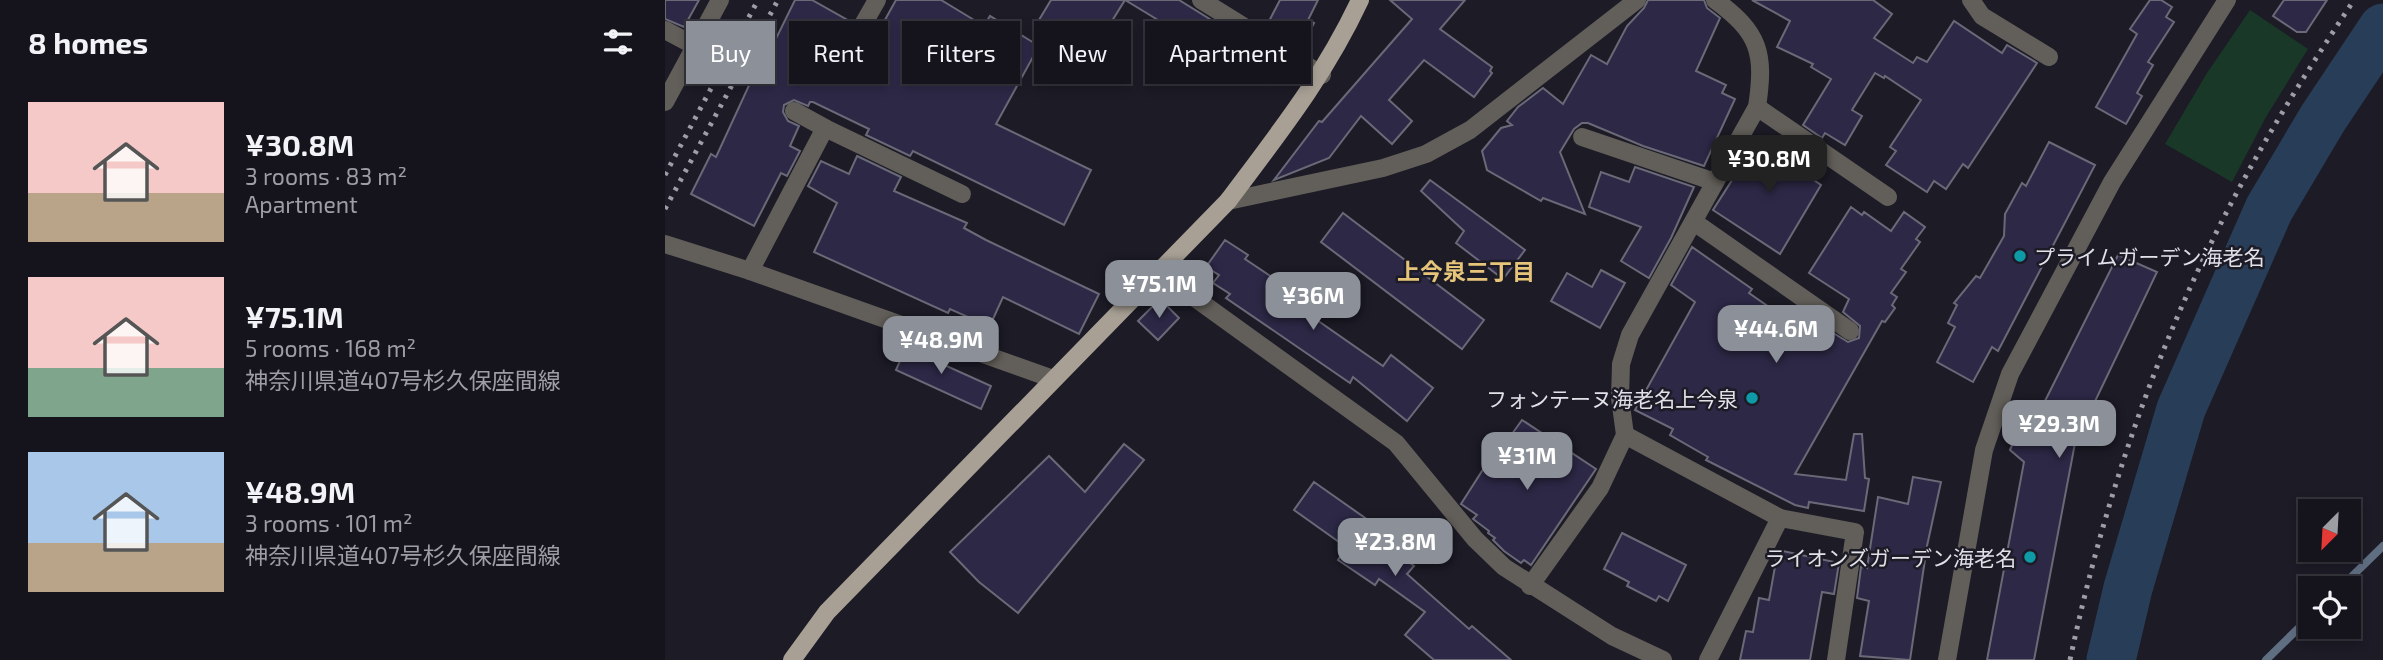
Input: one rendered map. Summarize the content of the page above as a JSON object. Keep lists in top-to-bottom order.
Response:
{
  "districts": ["上今泉三丁目"],
  "places": ["プライムガーデン海老名", "フォンテーヌ海老名上今泉", "ライオンズガーデン海老名"],
  "north": "bottom left",
  "page": {
    "heading": "8 homes",
    "chip": [
      "Buy",
      "Rent",
      "Filters",
      "New",
      "Apartment"
    ],
    "list": [
      {
        "name": "¥30.8M",
        "note": "3 rooms · 83 m² · Apartment"
      },
      {
        "name": "¥75.1M",
        "note": "5 rooms · 168 m² · 神奈川県道407号杉久保座間線"
      },
      {
        "name": "¥48.9M",
        "note": "3 rooms · 101 m² · 神奈川県道407号杉久保座間線"
      }
    ],
    "price": [
      "¥30.8M",
      "¥75.1M",
      "¥36M",
      "¥44.6M",
      "¥48.9M",
      "¥29.3M",
      "¥31M",
      "¥23.8M"
    ]
  }
}
